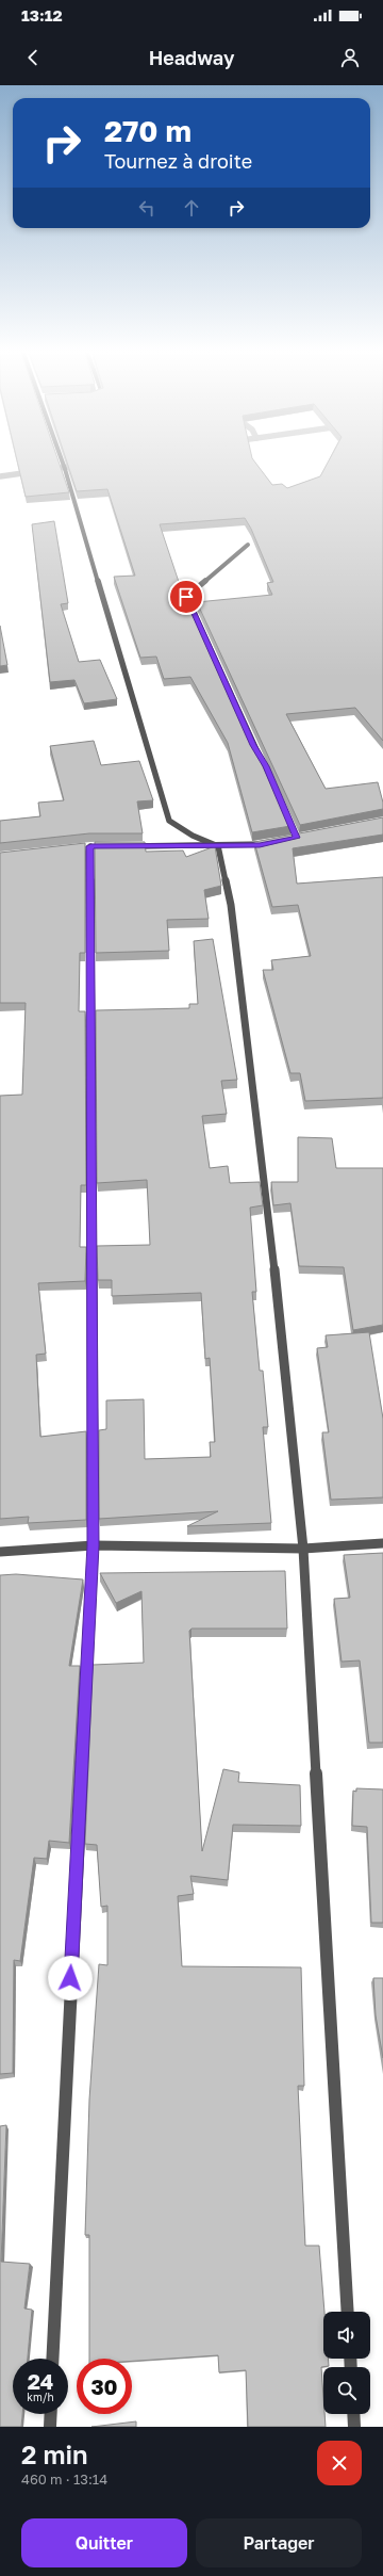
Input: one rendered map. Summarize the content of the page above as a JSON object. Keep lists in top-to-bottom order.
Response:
{
  "page": {
    "status": "13:12",
    "header": "Headway",
    "turn": ["270 m", "Tournez à droite"],
    "speed": "24 km/h",
    "limit": "30",
    "heading": ["2 min", "460 m · 13:14"],
    "buttons": ["Quitter", "Partager"]
  }
}
